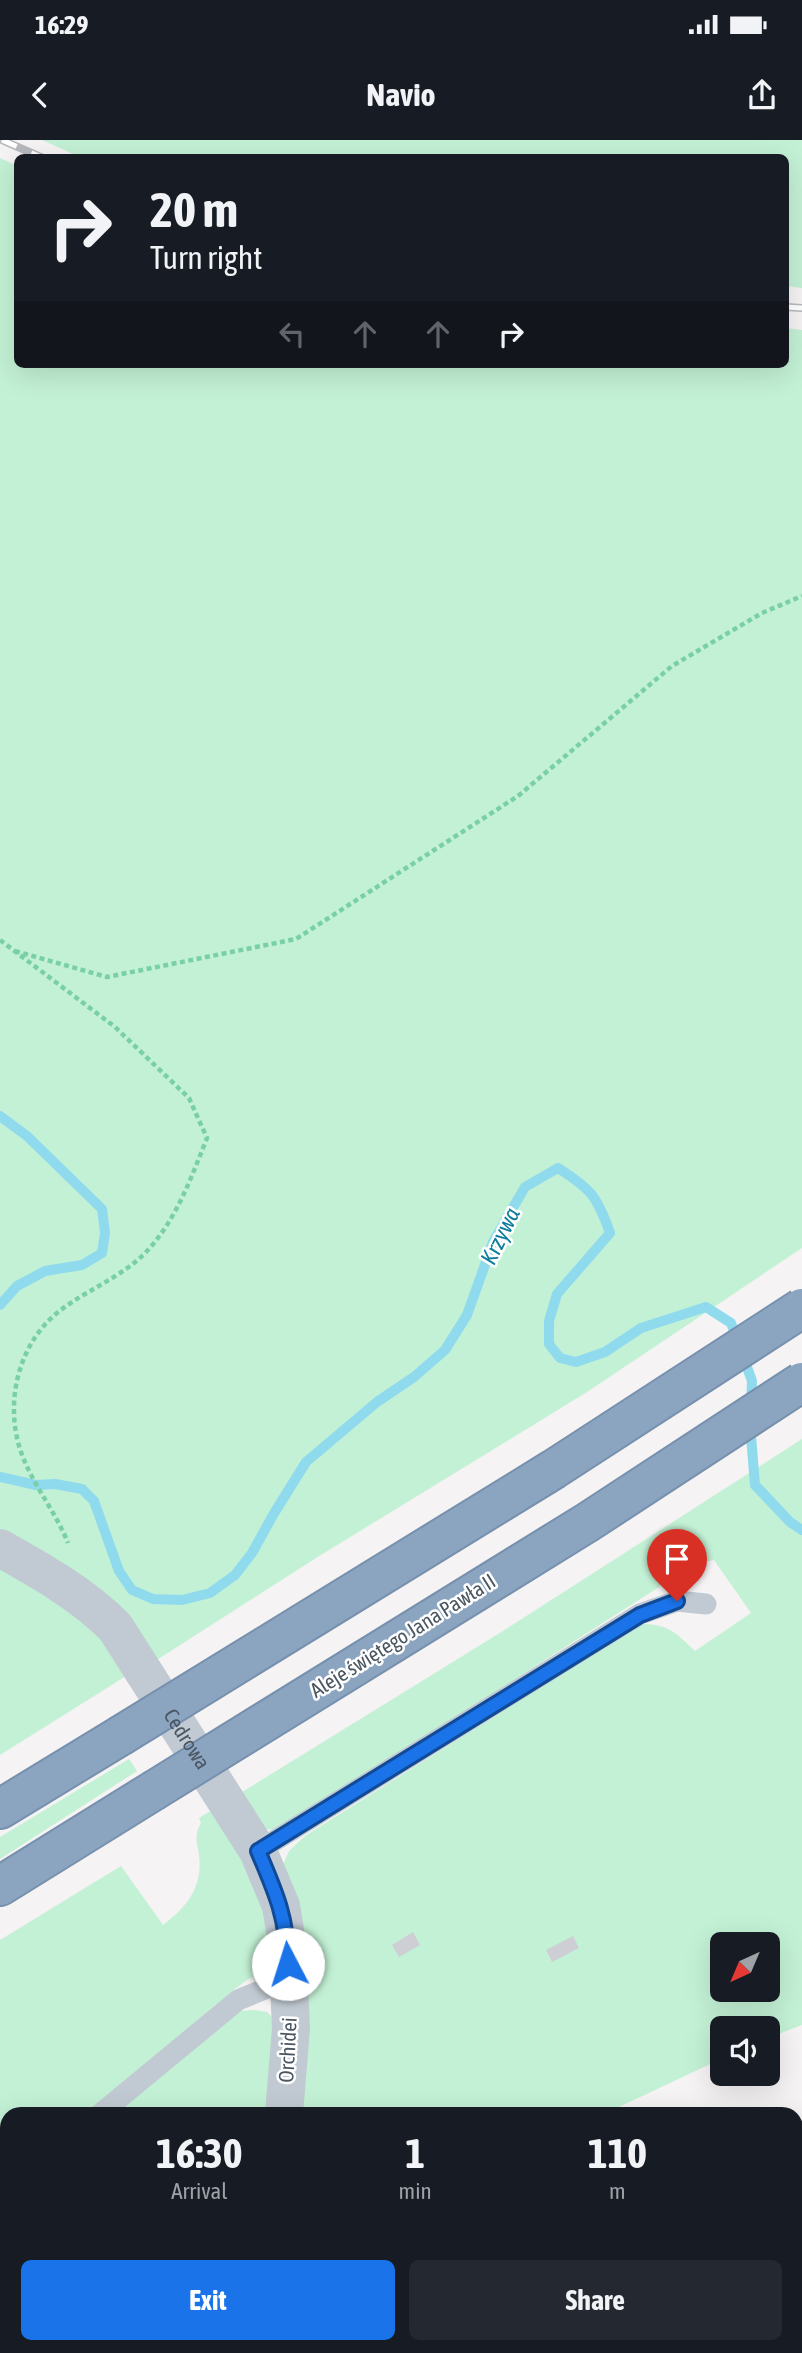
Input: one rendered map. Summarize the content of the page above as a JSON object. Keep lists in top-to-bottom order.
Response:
{
  "streets": {
    "highway": ["Aleje świętego Jana Pawła II"],
    "street": ["Cedrowa", "Orchidei"]
  },
  "crossings": [
    ["Cedrowa", "Orchidei"]
  ],
  "water": ["Krzywa"],
  "north": "bottom left",
  "page": {
    "status": "16:29",
    "header": "Navio",
    "turn": ["20 m", "Turn right"],
    "eta": [
      "16:30",
      "Arrival",
      "1",
      "min",
      "110",
      "m"
    ],
    "buttons": ["Exit", "Share"]
  }
}
